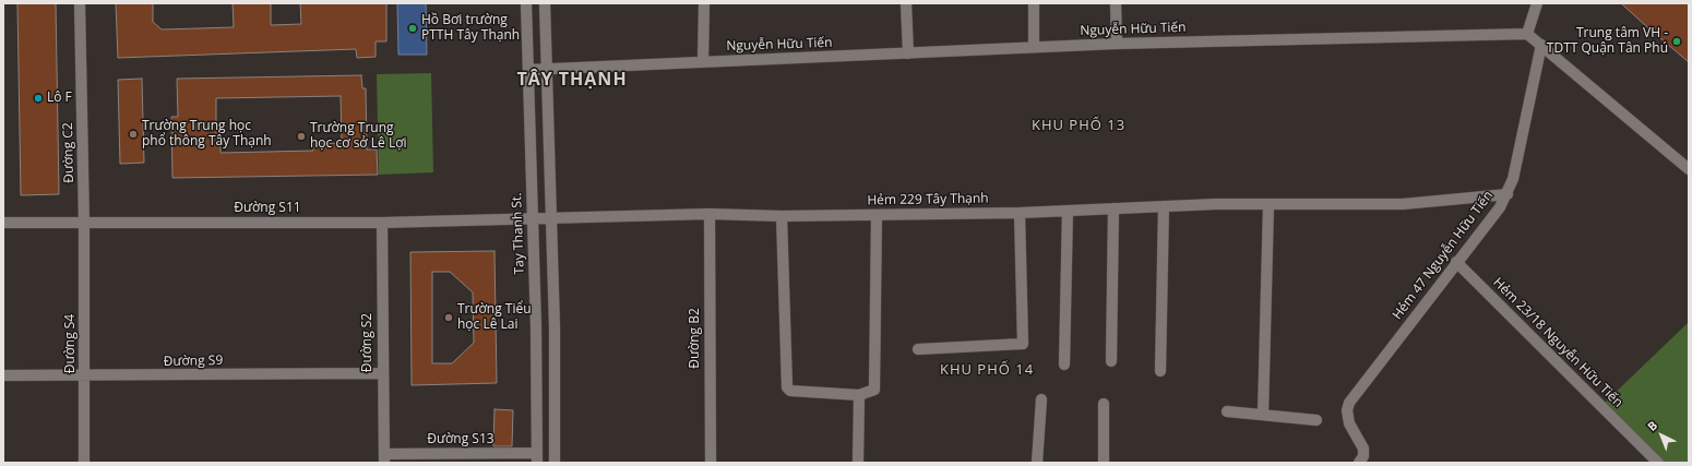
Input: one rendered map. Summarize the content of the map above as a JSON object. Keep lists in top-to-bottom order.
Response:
{
  "streets": {
    "street": [
      "Nguyễn Hữu Tiến",
      "Đường C2",
      "Hẻm 229 Tây Thạnh",
      "Đường S11",
      "Tay Thanh St.",
      "Hẻm 47 Nguyễn Hữu Tiến",
      "Đường B2",
      "Đường S2",
      "Hẻm 23/18 Nguyễn Hữu Tiến",
      "Đường S4",
      "Đường S9",
      "Đường S13"
    ]
  },
  "crossings": [
    ["Nguyễn Hữu Tiến", "Tay Thanh St."],
    ["Đường C2", "Đường S11"],
    ["Đường C2", "Đường S4"],
    ["Hẻm 229 Tây Thạnh", "Đường S11"],
    ["Hẻm 229 Tây Thạnh", "Tay Thanh St."],
    ["Hẻm 229 Tây Thạnh", "Hẻm 47 Nguyễn Hữu Tiến"],
    ["Hẻm 229 Tây Thạnh", "Đường B2"],
    ["Đường S11", "Tay Thanh St."],
    ["Đường S11", "Đường S2"],
    ["Đường S11", "Đường S4"],
    ["Tay Thanh St.", "Đường S13"],
    ["Hẻm 47 Nguyễn Hữu Tiến", "Hẻm 23/18 Nguyễn Hữu Tiến"],
    ["Đường S2", "Đường S9"],
    ["Đường S2", "Đường S13"],
    ["Đường S4", "Đường S9"]
  ],
  "districts": ["TÂY THẠNH", "KHU PHỐ 13", "KHU PHỐ 14"],
  "places": [
    "Hồ Bơi trường PTTH Tây Thạnh",
    "Trung tâm VH - TDTT Quận Tân Phú",
    "Lô F",
    "Trường Trung học phổ thông Tây Thạnh",
    "Trường Trung học cơ sở Lê Lợi",
    "Trường Tiểu học Lê Lai"
  ],
  "north": "top left"
}
